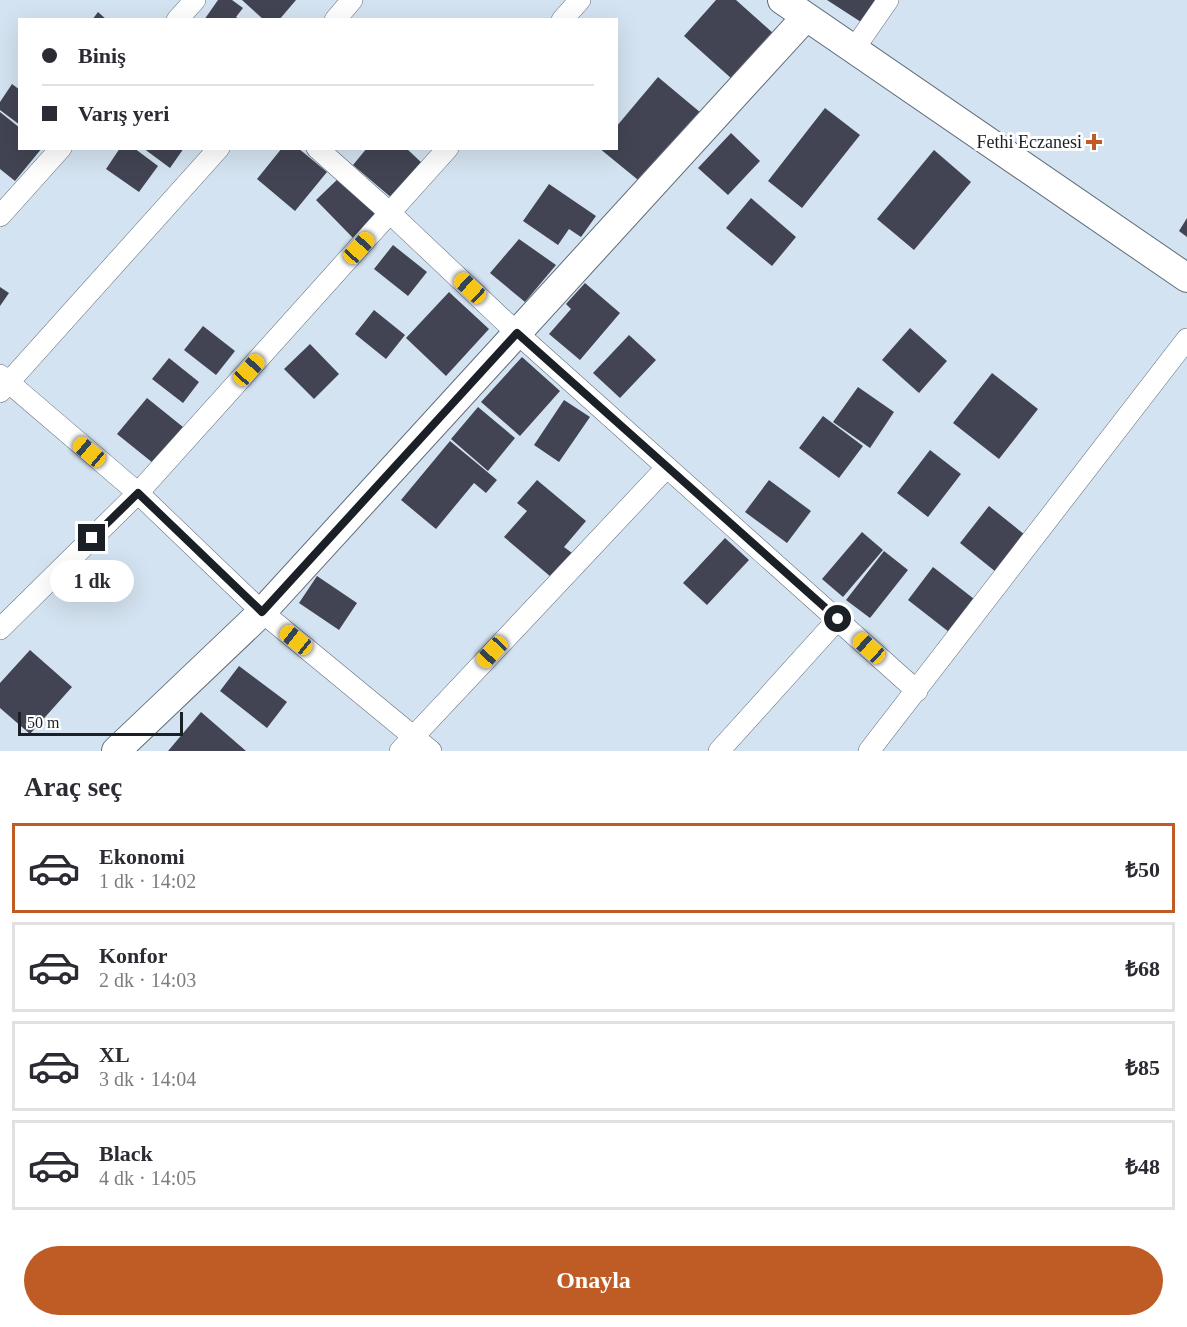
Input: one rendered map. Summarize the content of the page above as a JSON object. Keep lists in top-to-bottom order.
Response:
{
  "places": {
    "health": ["Fethi Eczanesi"]
  },
  "scale_bar": "50 m",
  "page": {
    "banner": ["Biniş", "Varış yeri"],
    "bubble": "1 dk",
    "scale": "50 m",
    "heading": "Araç seç",
    "list": [
      {
        "name": "Ekonomi",
        "note": "1 dk · 14:02",
        "value": "₺50"
      },
      {
        "name": "Konfor",
        "note": "2 dk · 14:03",
        "value": "₺68"
      },
      {
        "name": "XL",
        "note": "3 dk · 14:04",
        "value": "₺85"
      },
      {
        "name": "Black",
        "note": "4 dk · 14:05",
        "value": "₺48"
      }
    ],
    "buttons": "Onayla"
  }
}
